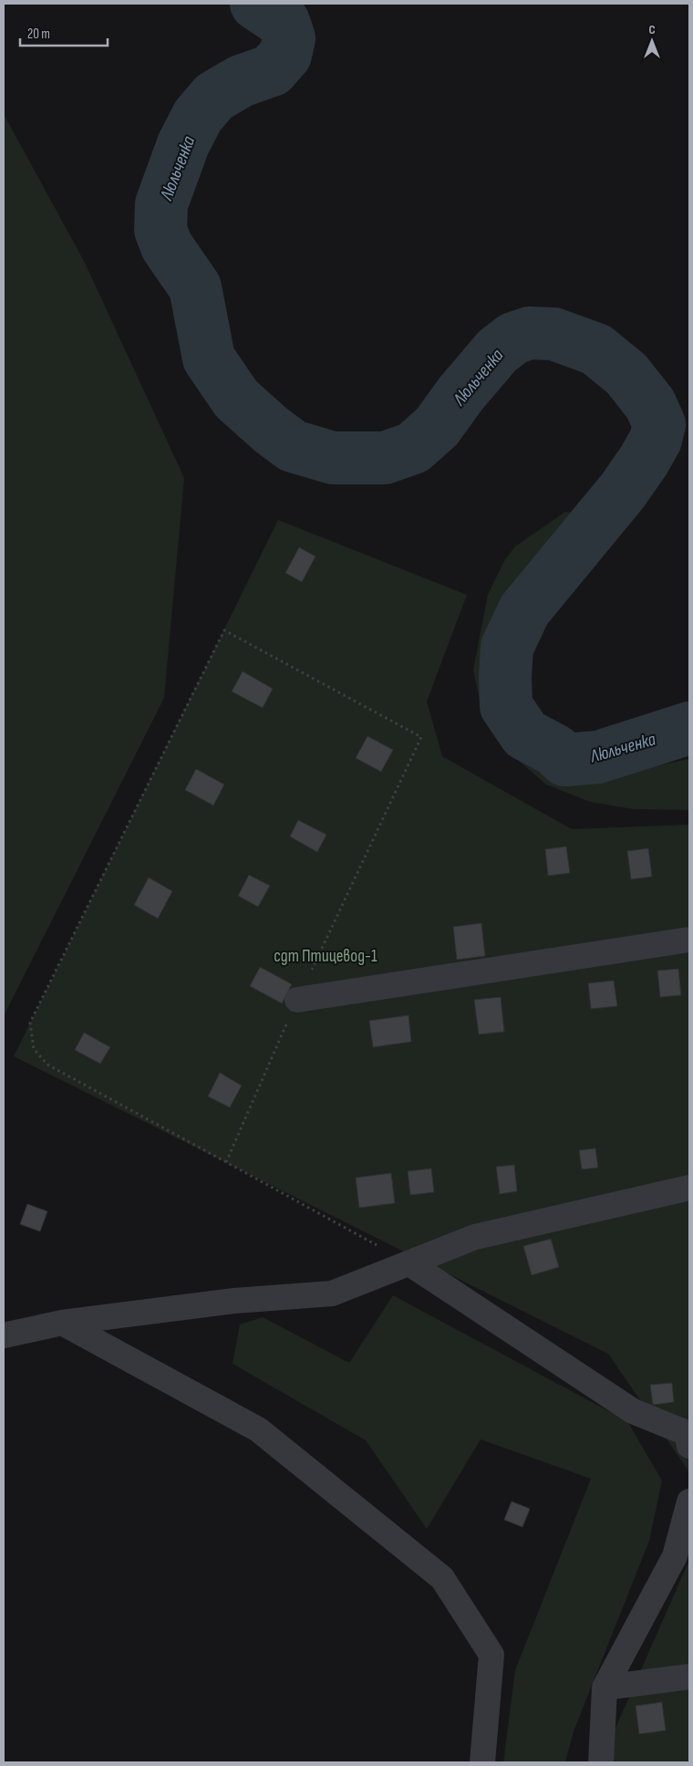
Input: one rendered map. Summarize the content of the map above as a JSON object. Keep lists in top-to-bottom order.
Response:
{
  "water": ["Люльченка"],
  "parks": ["сдт Птицевод-1"],
  "scale_bar": "20 m",
  "north": "top"
}
